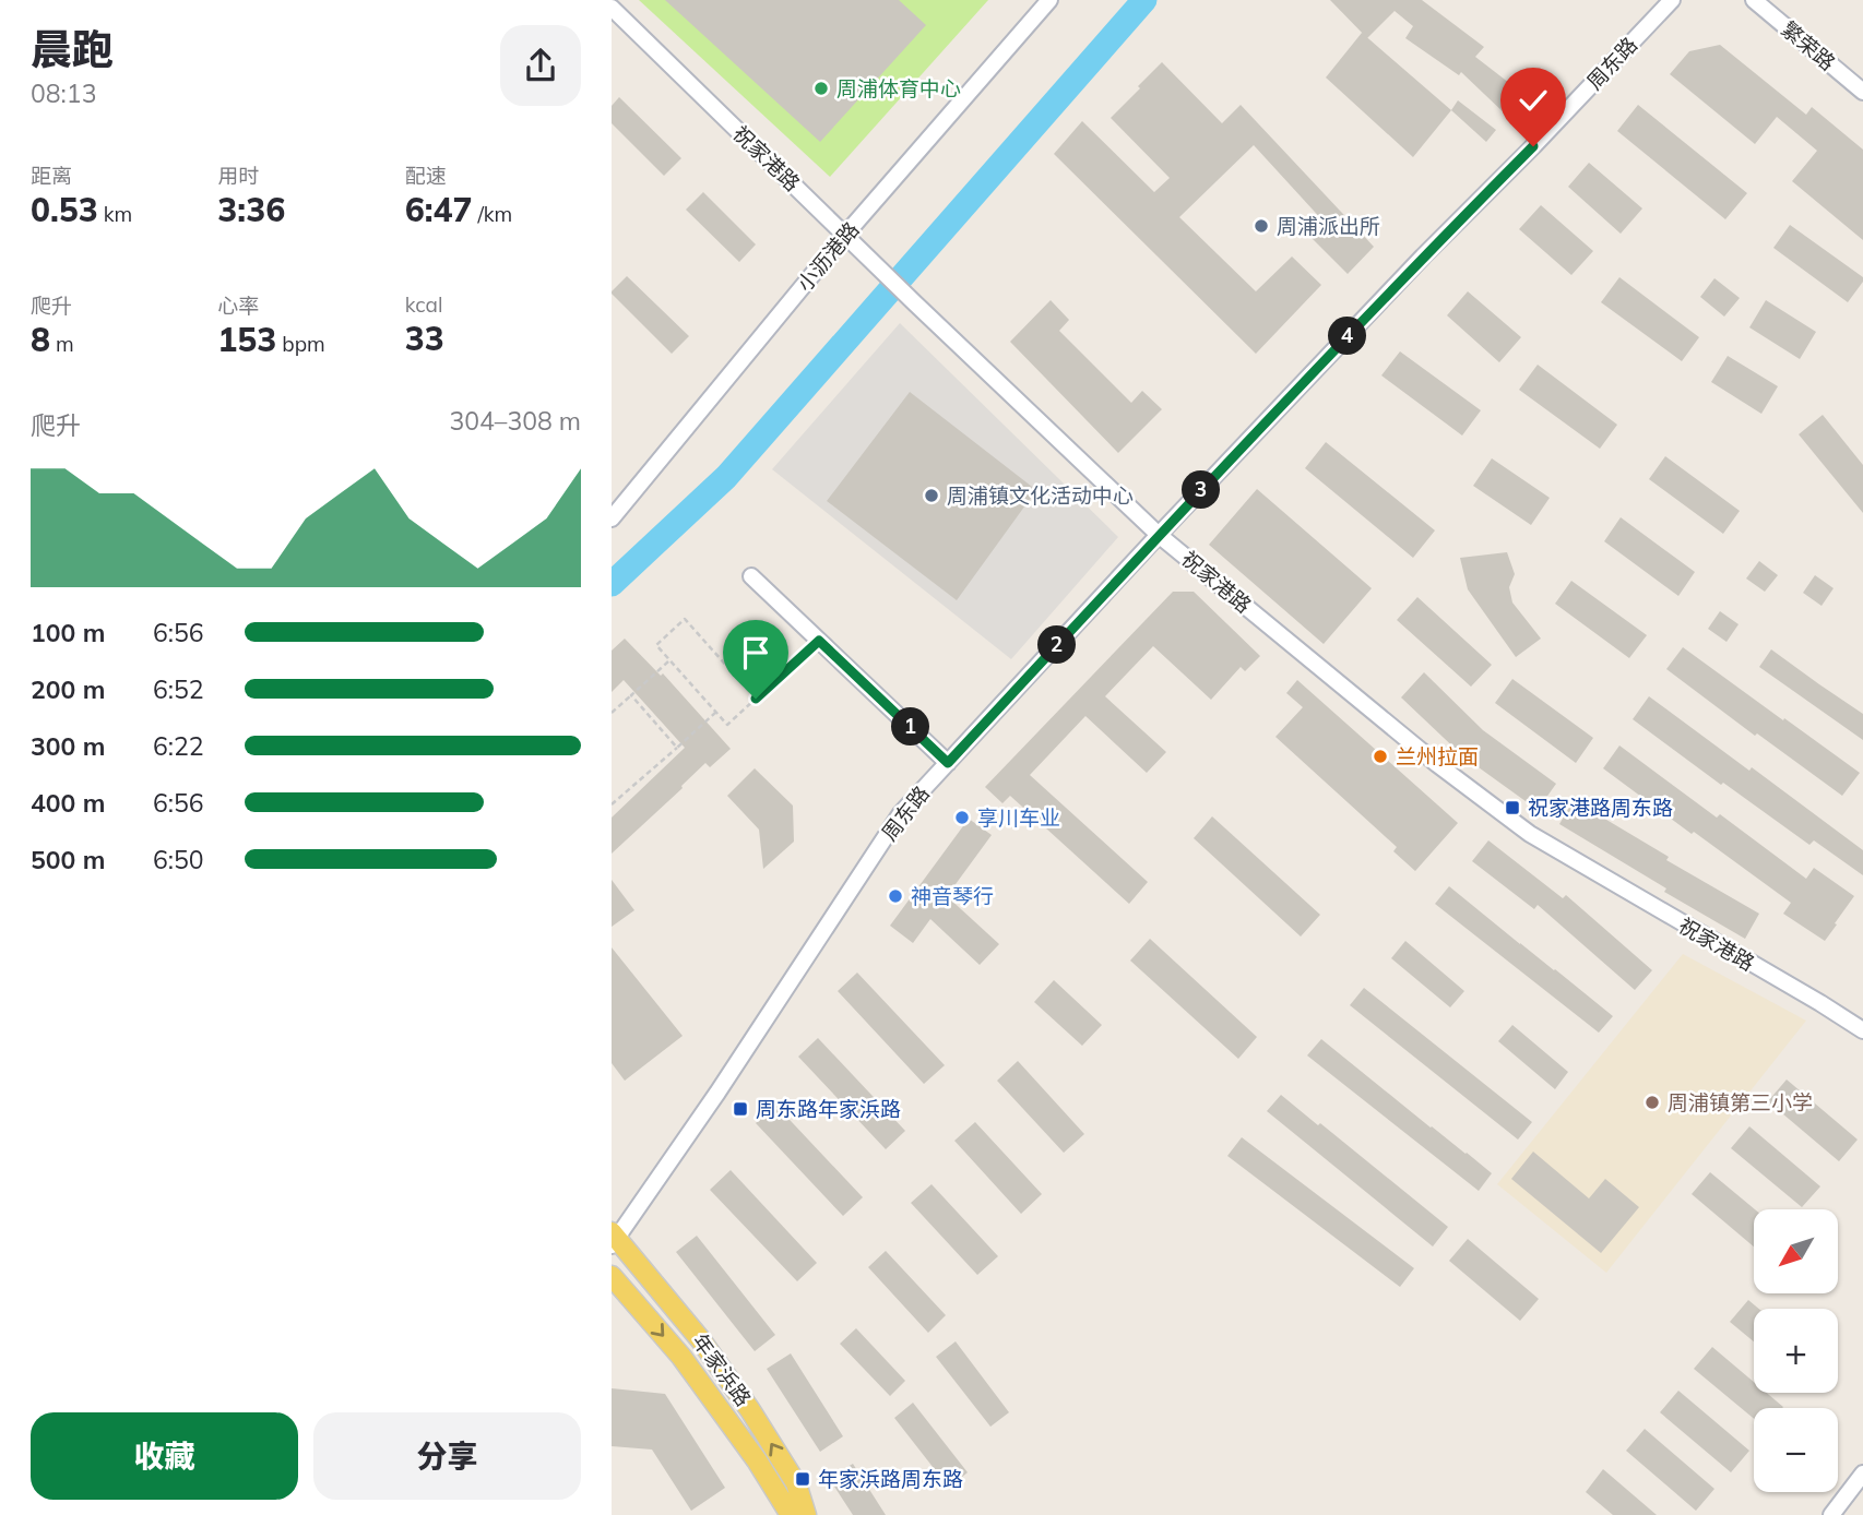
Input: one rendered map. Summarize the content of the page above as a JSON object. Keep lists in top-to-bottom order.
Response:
{
  "streets": {
    "main road": ["年家浜路"],
    "street": [
      "繁荣路",
      "周东路",
      "祝家港路",
      "小沥港路"
    ]
  },
  "crossings": [
    ["周东路", "祝家港路"],
    ["周东路", "年家浜路"],
    ["祝家港路", "小沥港路"]
  ],
  "places": {
    "other": [
      "周浦体育中心",
      "周浦派出所",
      "周浦镇文化活动中心",
      "兰州拉面",
      "享川车业",
      "神音琴行",
      "周浦镇第三小学"
    ],
    "transit": ["祝家港路周东路", "周东路年家浜路", "年家浜路周东路"]
  },
  "north": "bottom left",
  "page": {
    "heading": ["晨跑", "08:13"],
    "stats": [
      ["距离", "0.53 km"],
      ["用时", "3:36"],
      ["配速", "6:47 /km"],
      ["爬升", "8 m"],
      ["心率", "153 bpm"],
      ["kcal", "33"]
    ],
    "pins": [
      "4",
      "3",
      "2",
      "1"
    ],
    "chart": ["爬升", "304–308 m"],
    "list": [
      {
        "name": "100 m",
        "note": "6:56"
      },
      {
        "name": "200 m",
        "note": "6:52"
      },
      {
        "name": "300 m",
        "note": "6:22"
      },
      {
        "name": "400 m",
        "note": "6:56"
      },
      {
        "name": "500 m",
        "note": "6:50"
      }
    ],
    "map_buttons": ["+", "−"],
    "buttons": ["收藏", "分享"]
  }
}
